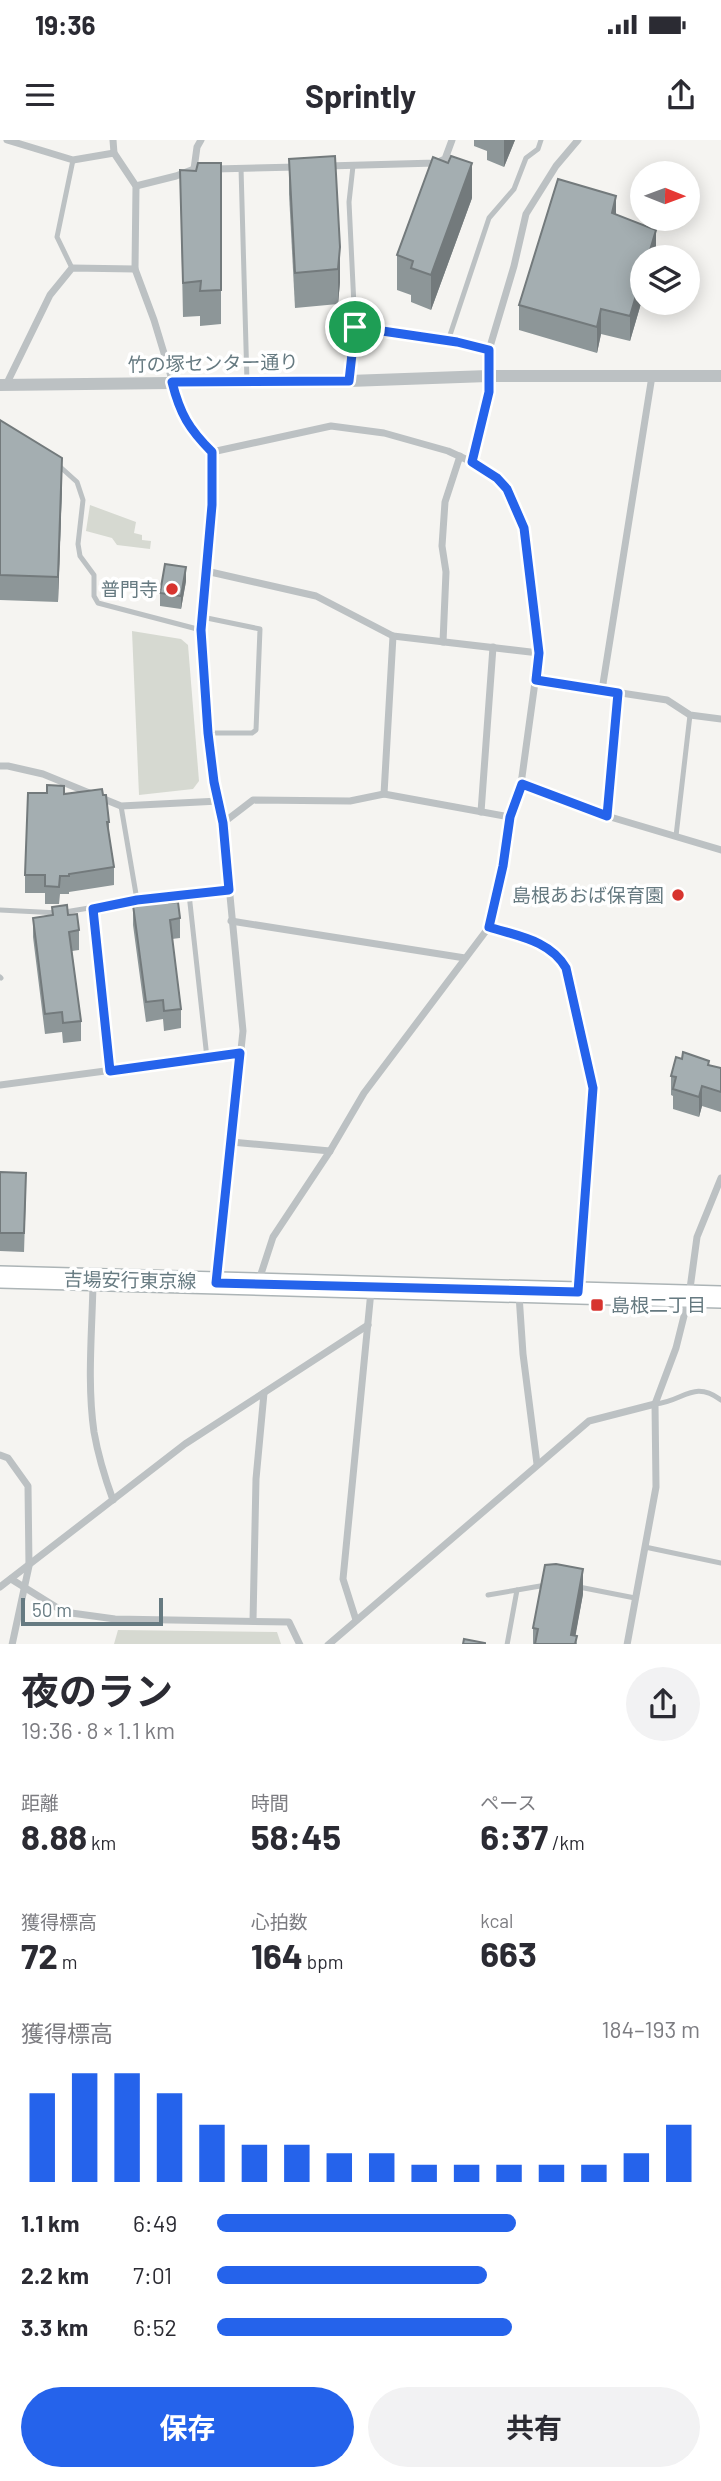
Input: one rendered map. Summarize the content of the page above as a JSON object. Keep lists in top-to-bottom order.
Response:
{
  "streets": {
    "main road": ["吉場安行東京線"],
    "street": ["竹の塚センター通り"]
  },
  "places": {
    "other": ["普門寺", "島根あおば保育園"],
    "transit": ["島根二丁目"]
  },
  "scale_bar": "50 m",
  "north": "right",
  "page": {
    "status": "19:36",
    "header": "Sprintly",
    "scale": "50 m",
    "heading": ["夜のラン", "19:36 · 8 × 1.1 km"],
    "stats": [
      ["距離", "8.88 km"],
      ["時間", "58:45"],
      ["ペース", "6:37 /km"],
      ["獲得標高", "72 m"],
      ["心拍数", "164 bpm"],
      ["kcal", "663"]
    ],
    "chart": ["獲得標高", "184–193 m"],
    "list": [
      {
        "name": "1.1 km",
        "note": "6:49"
      },
      {
        "name": "2.2 km",
        "note": "7:01"
      },
      {
        "name": "3.3 km",
        "note": "6:52"
      }
    ],
    "buttons": ["保存", "共有"]
  }
}
